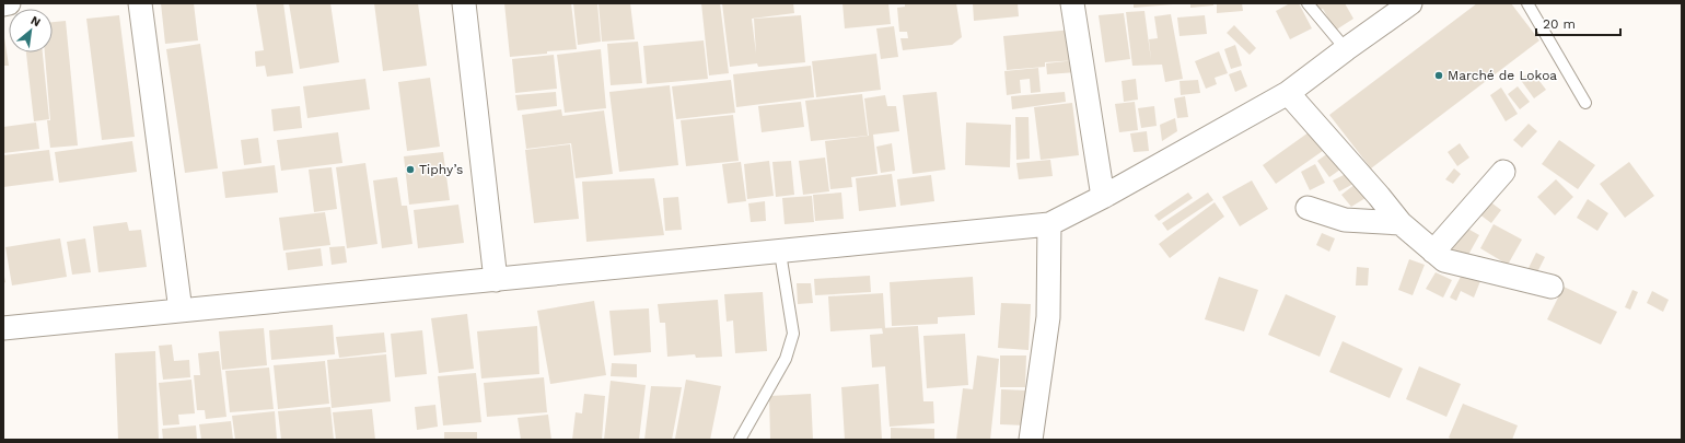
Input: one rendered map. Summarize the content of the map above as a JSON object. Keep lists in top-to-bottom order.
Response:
{
  "places": ["Marché de Lokoa", "Tiphy’s"],
  "scale_bar": "20 m",
  "north": "top right"
}
